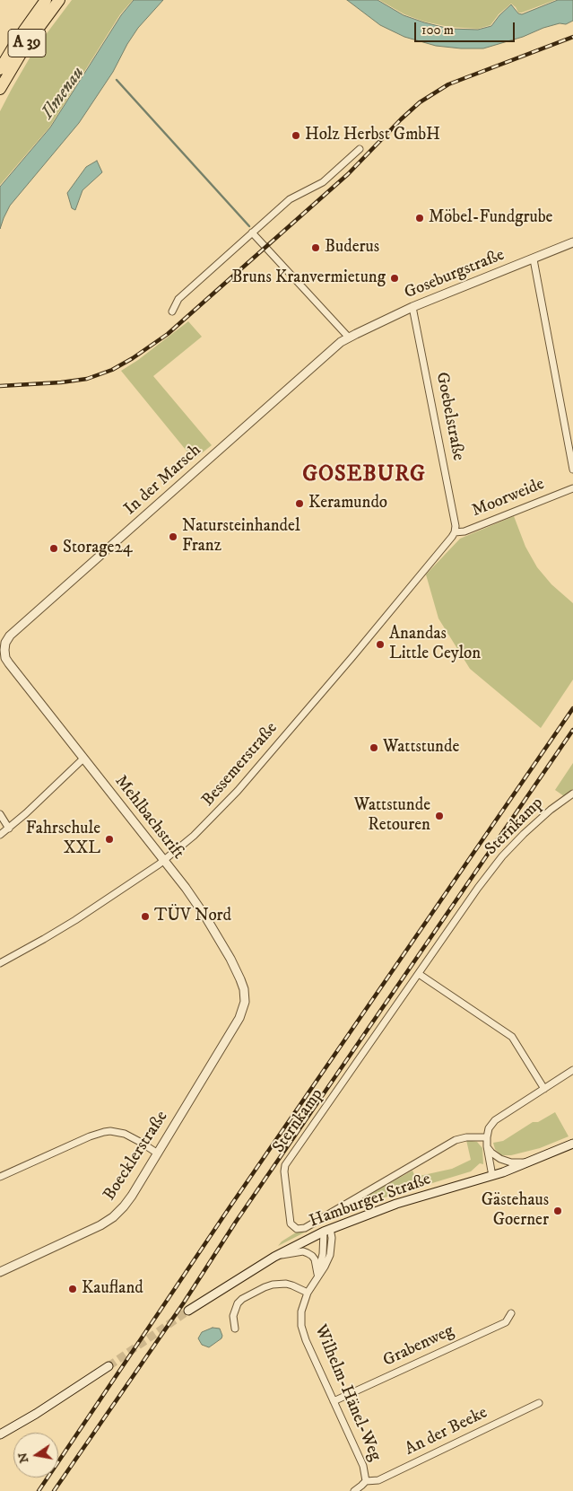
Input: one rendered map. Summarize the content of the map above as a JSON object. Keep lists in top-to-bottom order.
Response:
{
  "streets": {
    "highway": ["A 39"],
    "street": [
      "Goseburgstraße",
      "Goebelstraße",
      "In der Marsch",
      "Moorweide",
      "Bessemerstraße",
      "Mehlbachstrift",
      "Sternkamp",
      "Boecklerstraße",
      "Hamburger Straße",
      "Grabenweg",
      "Wilhelm-Hänel-Weg",
      "An der Beeke"
    ]
  },
  "crossings": [
    ["Goseburgstraße", "Goebelstraße"],
    ["Goseburgstraße", "In der Marsch"],
    ["Goebelstraße", "Moorweide"],
    ["Goebelstraße", "Bessemerstraße"],
    ["In der Marsch", "Mehlbachstrift"],
    ["Moorweide", "Bessemerstraße"],
    ["Bessemerstraße", "Mehlbachstrift"],
    ["Mehlbachstrift", "Boecklerstraße"],
    ["Hamburger Straße", "Wilhelm-Hänel-Weg"],
    ["Grabenweg", "Wilhelm-Hänel-Weg"],
    ["Wilhelm-Hänel-Weg", "An der Beeke"]
  ],
  "districts": ["GOSEBURG"],
  "water": ["Ilmenau"],
  "places": [
    "Holz Herbst GmbH",
    "Möbel-Fundgrube",
    "Buderus",
    "Bruns Kranvermietung",
    "Keramundo",
    "Natursteinhandel Franz",
    "Storage24",
    "Anandas Little Ceylon",
    "Wattstunde",
    "Wattstunde Retouren",
    "Fahrschule XXL",
    "TÜV Nord",
    "Gästehaus Goerner",
    "Kaufland"
  ],
  "scale_bar": "100 m",
  "north": "left"
}
